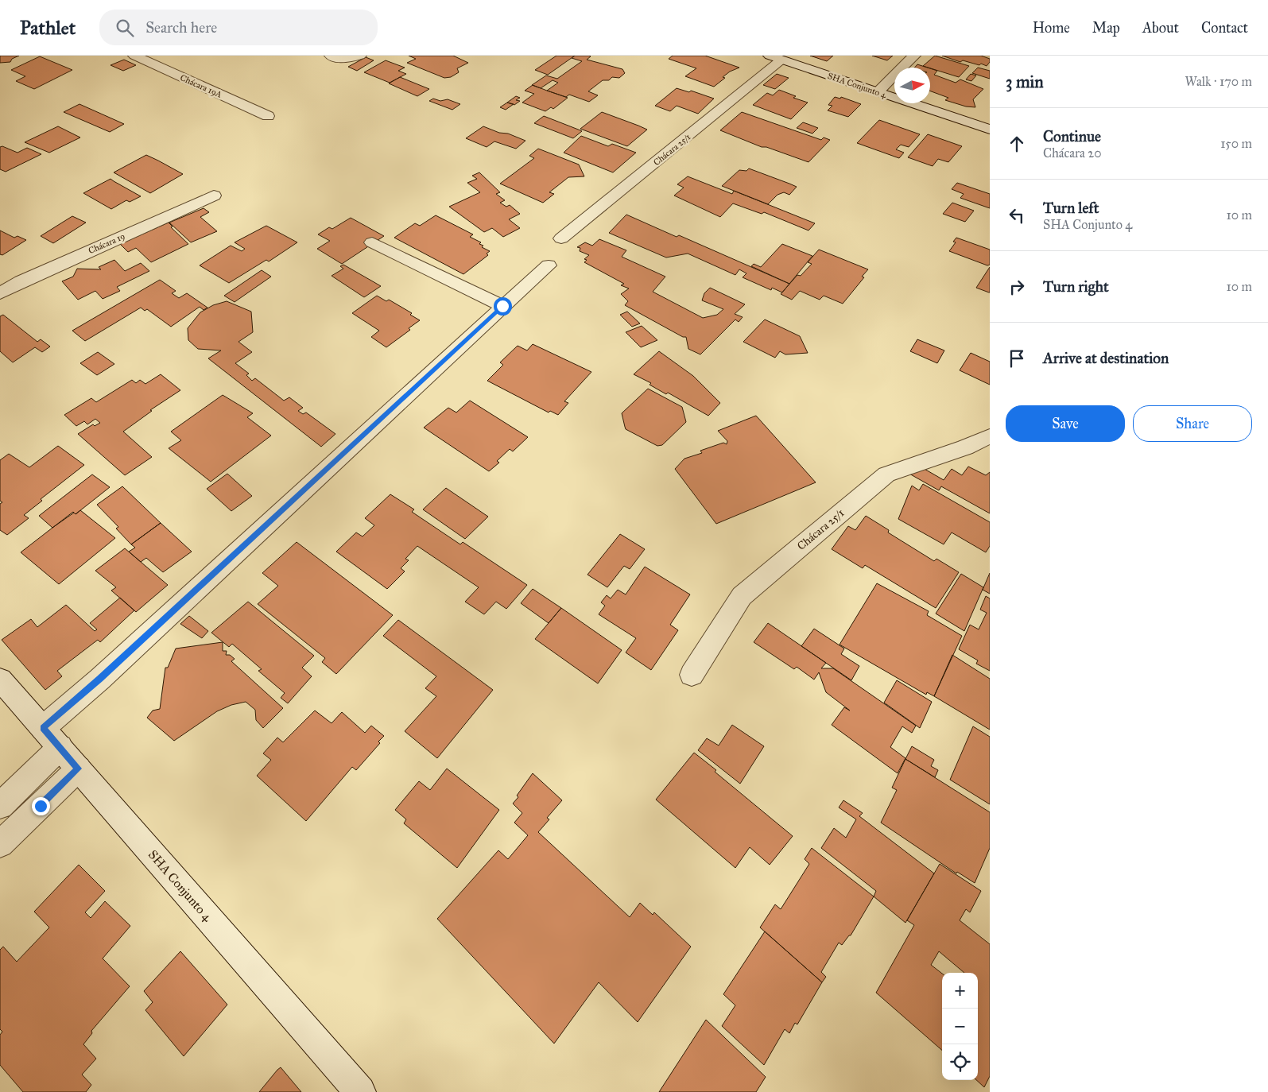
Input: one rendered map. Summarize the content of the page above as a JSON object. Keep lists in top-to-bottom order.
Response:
{
  "streets": {
    "street": [
      "SHA Conjunto 4",
      "Chácara 19A",
      "Chácara 25/1",
      "Chácara 19"
    ]
  },
  "crossings": [
    ["SHA Conjunto 4", "Chácara 25/1"]
  ],
  "north": "right",
  "page": {
    "header": "Pathlet",
    "search": "Search here",
    "nav": [
      "Home",
      "Map",
      "About",
      "Contact"
    ],
    "heading": ["3 min", "Walk · 170 m"],
    "list": [
      ["Continue", "Chácara 20", "150 m"],
      ["Turn left", "SHA Conjunto 4", "10 m"],
      ["Turn right", "10 m"],
      "Arrive at destination"
    ],
    "buttons": ["Save", "Share"],
    "map_buttons": ["+", "−"]
  }
}
